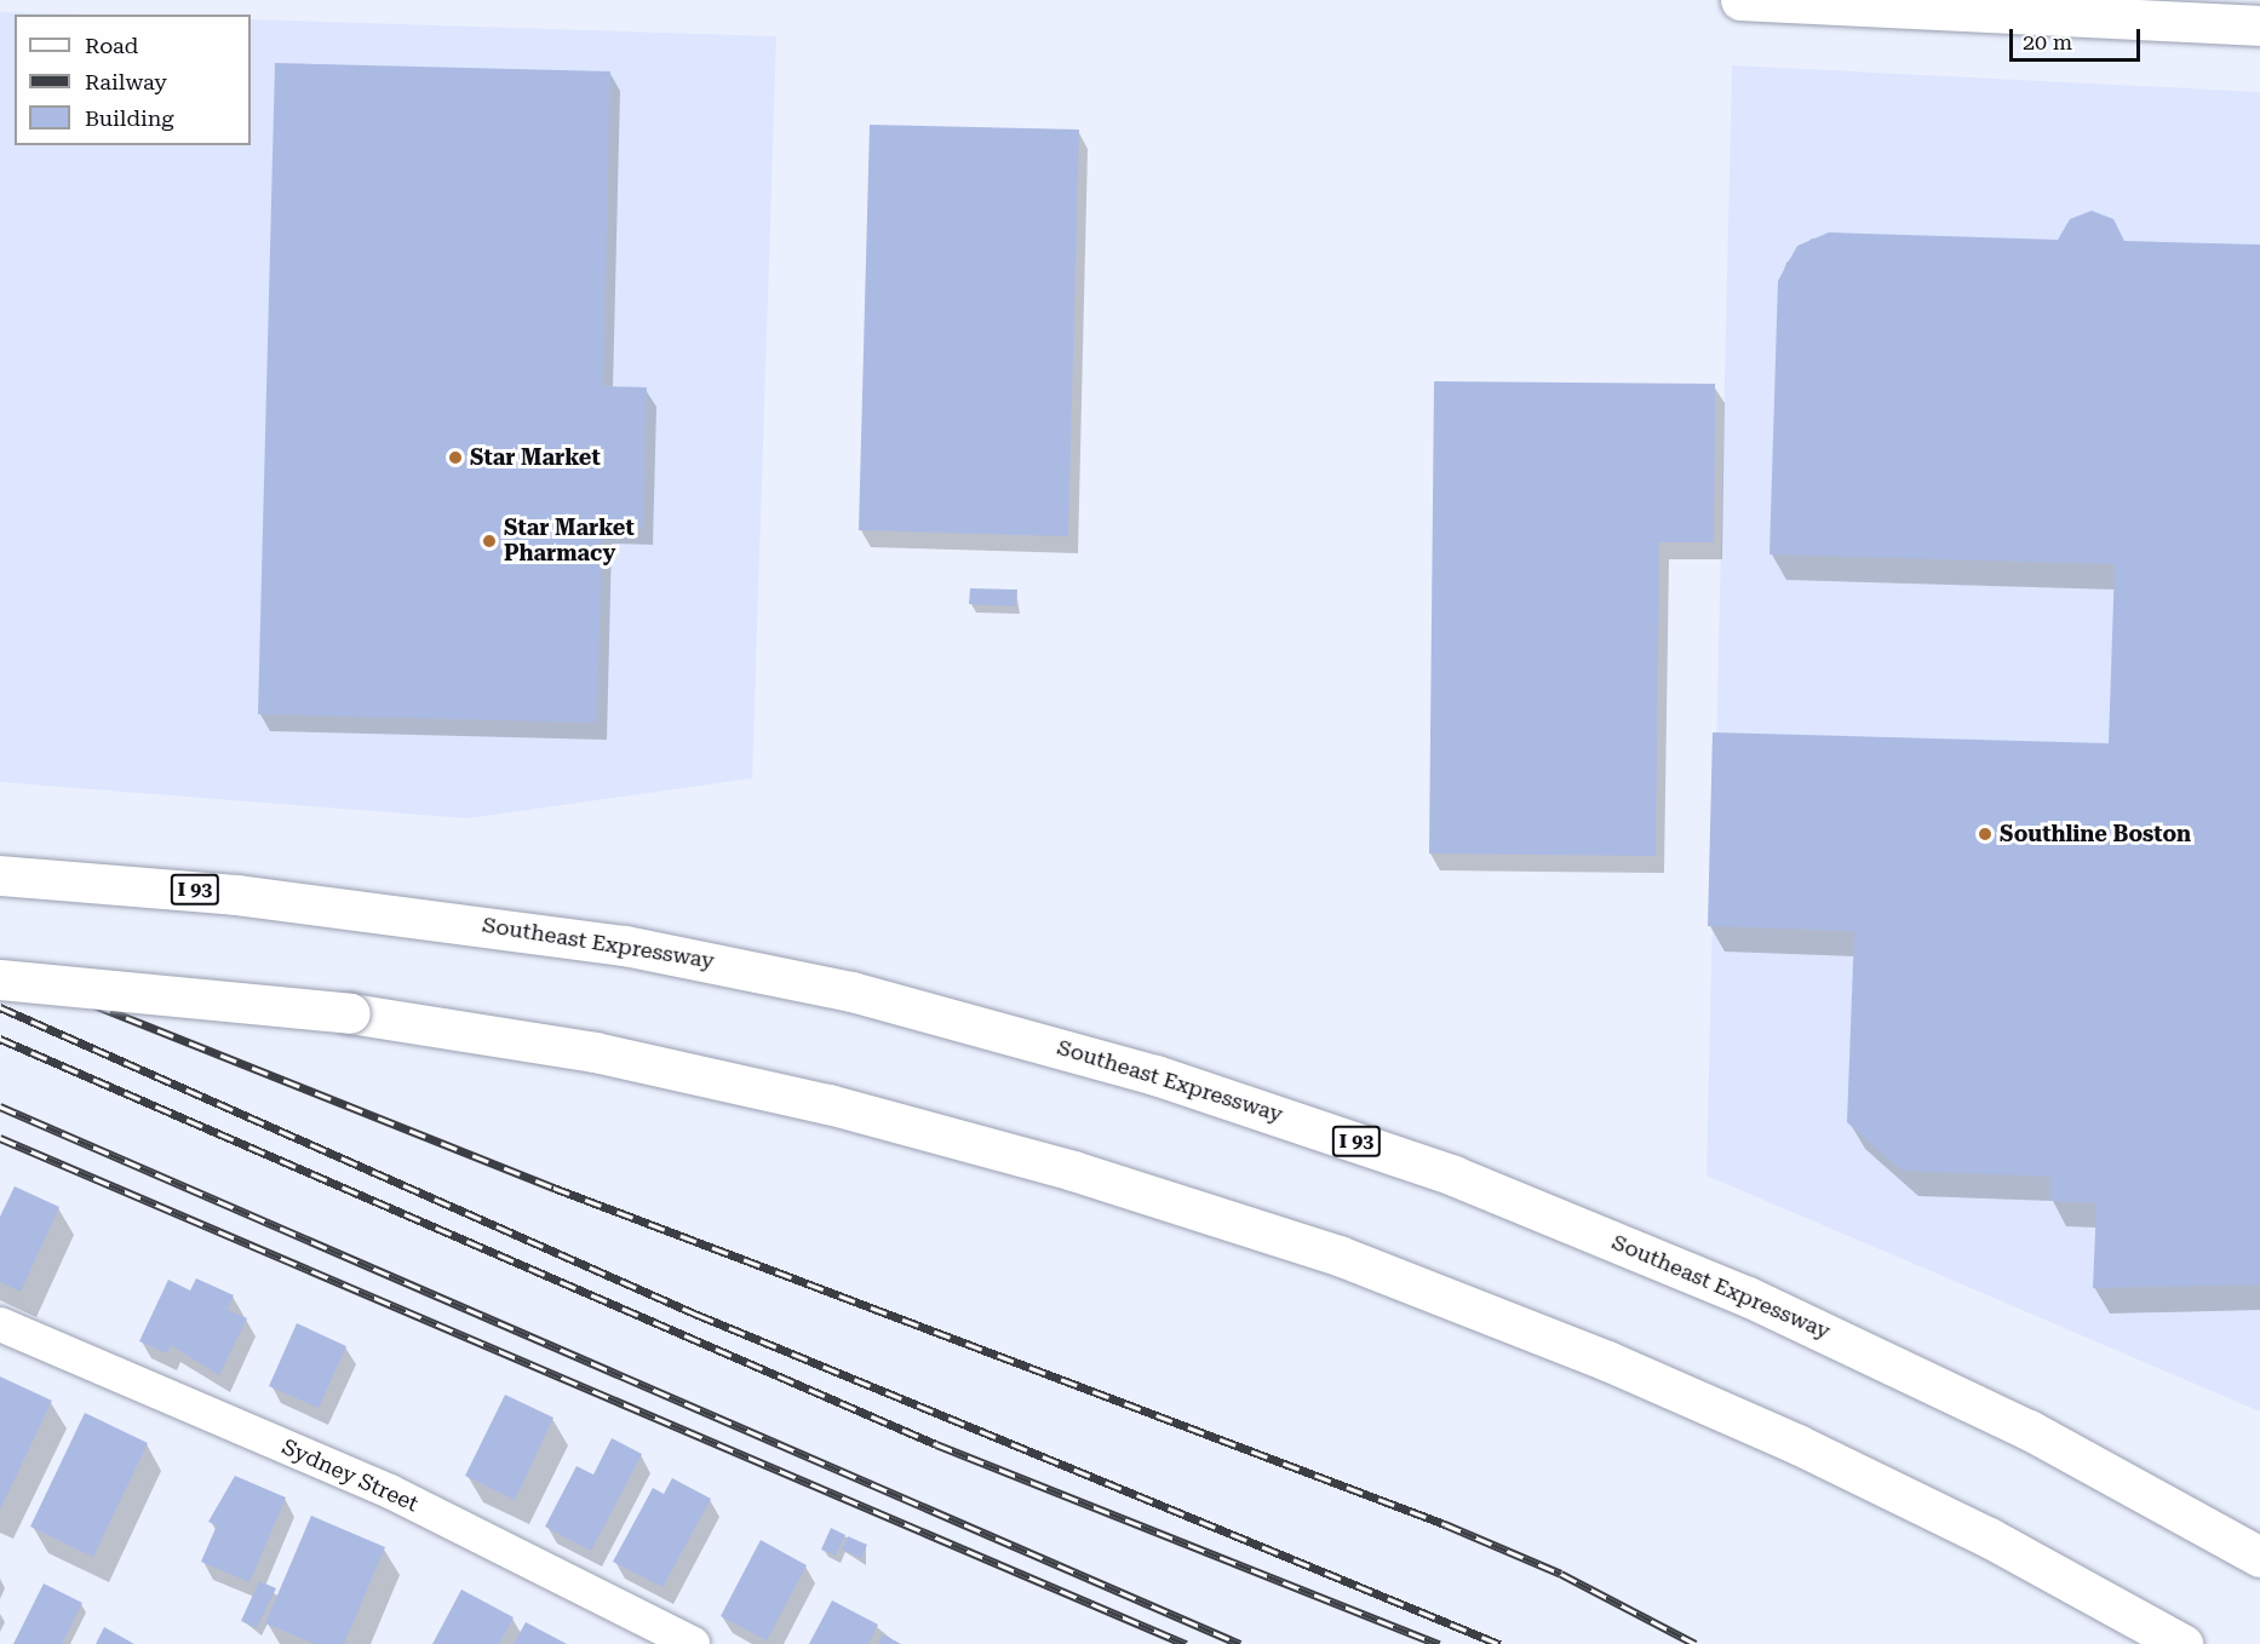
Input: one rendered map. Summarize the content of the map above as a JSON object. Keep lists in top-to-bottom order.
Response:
{
  "streets": {
    "main road": ["I 93", "Southeast Expressway"],
    "street": ["Sydney Street"]
  },
  "places": ["Star Market", "Star Market Pharmacy", "Southline Boston"],
  "legend": ["Road", "Railway", "Building"],
  "scale_bar": "20 m"
}
